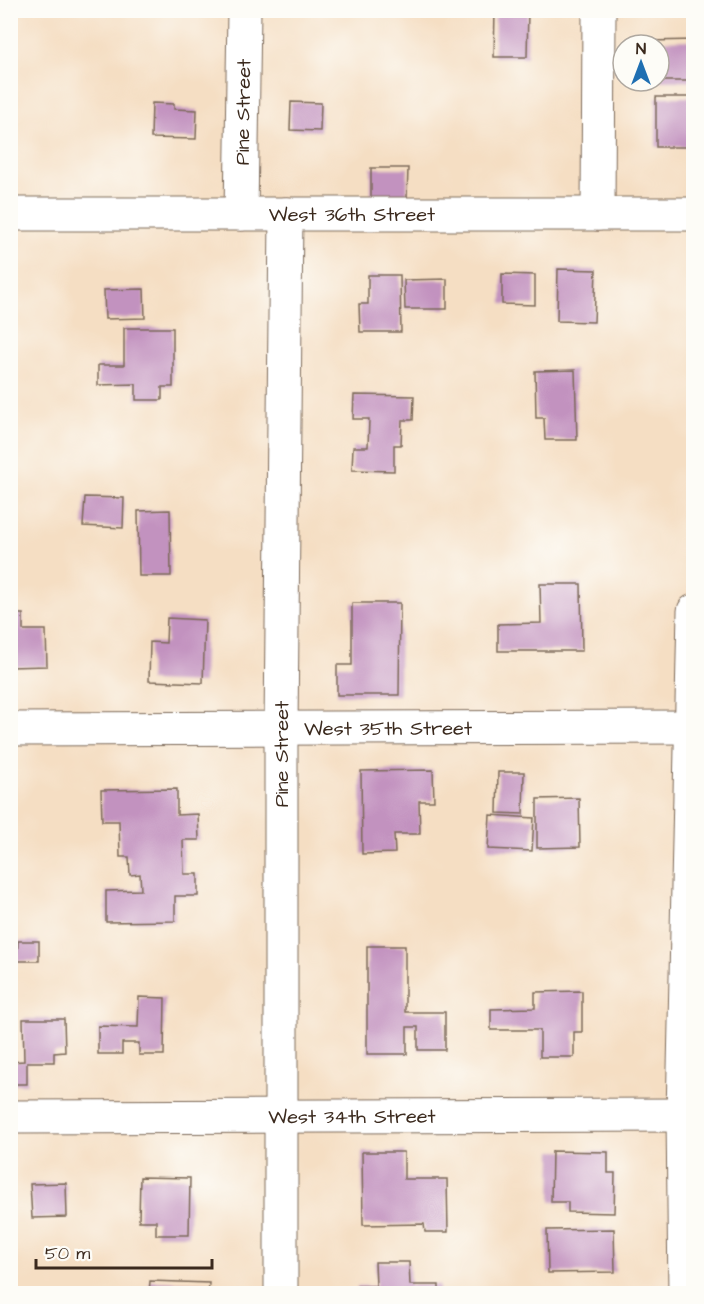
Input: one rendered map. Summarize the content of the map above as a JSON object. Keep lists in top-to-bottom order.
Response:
{
  "streets": {
    "street": [
      "Pine Street",
      "West 36th Street",
      "West 35th Street",
      "West 34th Street"
    ]
  },
  "crossings": [
    ["Pine Street", "West 36th Street"],
    ["Pine Street", "West 35th Street"],
    ["Pine Street", "West 34th Street"]
  ],
  "scale_bar": "50 m",
  "north": "top"
}
